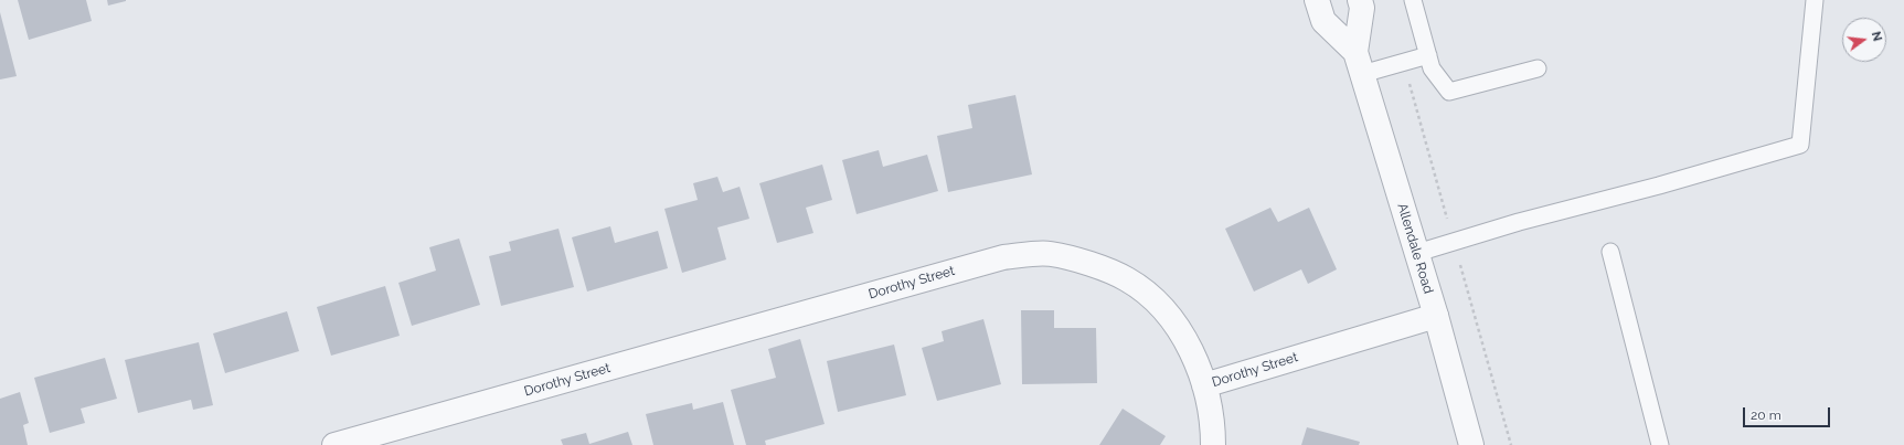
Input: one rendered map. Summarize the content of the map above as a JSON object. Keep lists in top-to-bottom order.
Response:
{
  "streets": {
    "street": ["Allendale Road", "Dorothy Street"]
  },
  "crossings": [
    ["Allendale Road", "Dorothy Street"]
  ],
  "scale_bar": "20 m",
  "north": "right"
}
